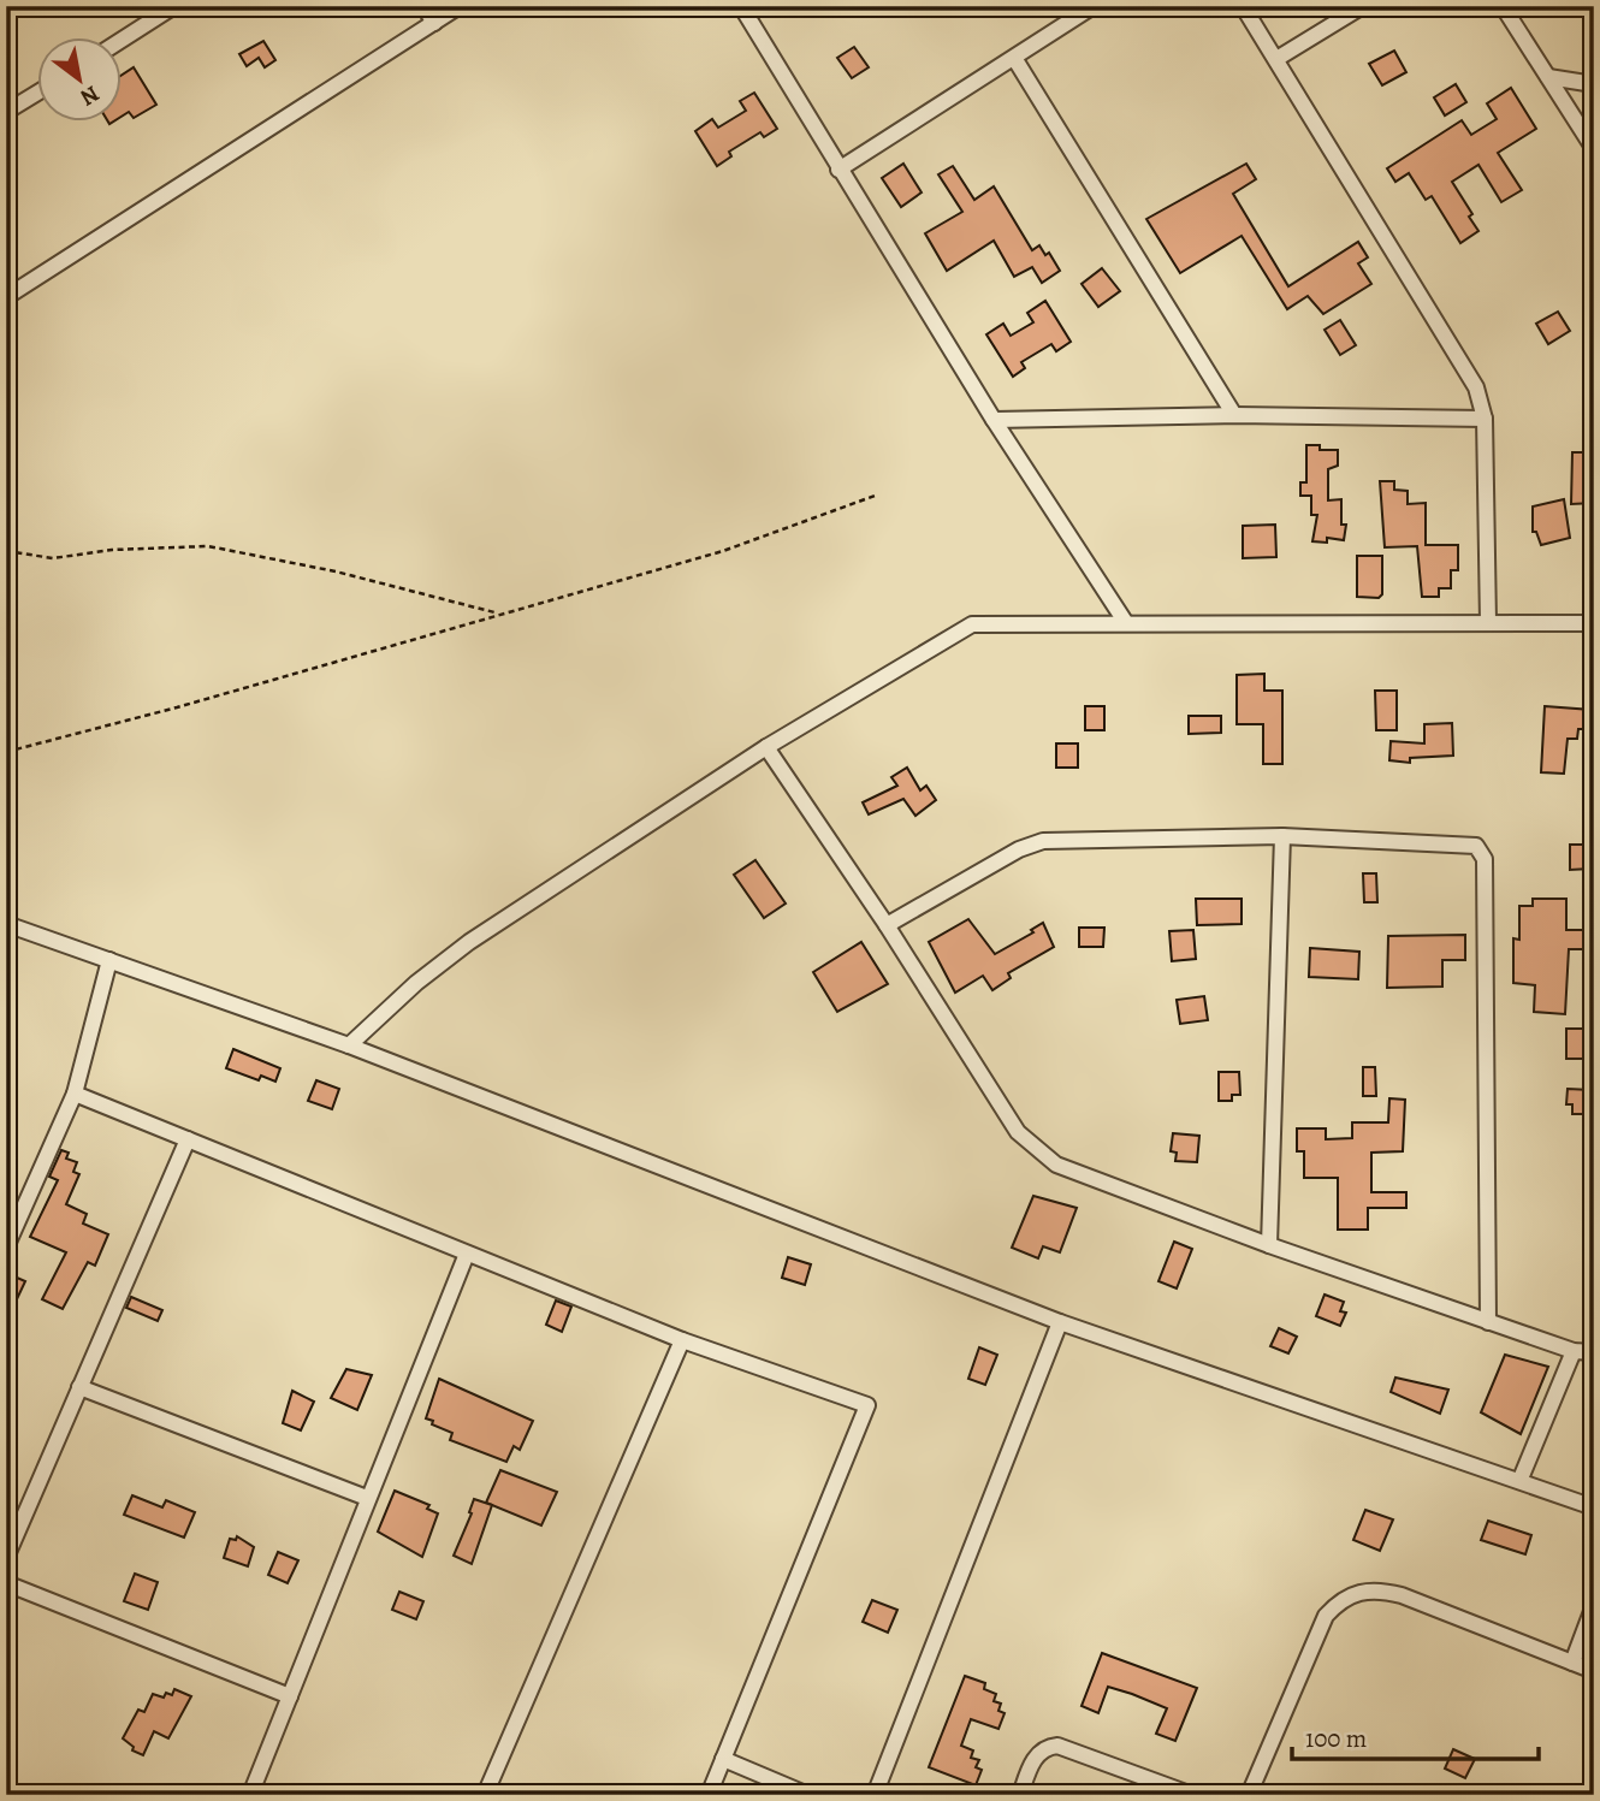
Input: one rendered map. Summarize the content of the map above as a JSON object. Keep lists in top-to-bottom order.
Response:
{
  "scale_bar": "100 m",
  "north": "bottom right"
}
